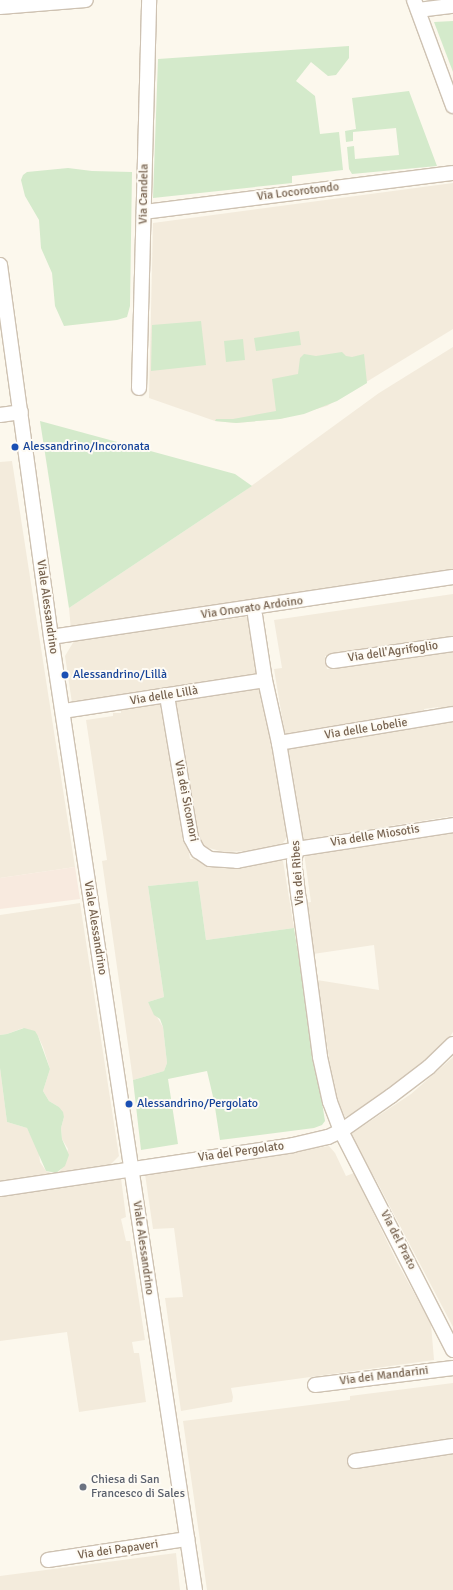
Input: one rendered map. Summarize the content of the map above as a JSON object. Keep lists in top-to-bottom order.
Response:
{
  "streets": {
    "street": [
      "Via Locorotondo",
      "Via Candela",
      "Viale Alessandrino",
      "Via Onorato Ardoino",
      "Via dell'Agrifoglio",
      "Via delle Lillà",
      "Via delle Lobelie",
      "Via dei Sicomori",
      "Via delle Miosotis",
      "Via dei Ribes",
      "Via del Pergolato",
      "Via del Prato",
      "Via dei Mandarini",
      "Via dei Papaveri"
    ]
  },
  "crossings": [
    ["Via Locorotondo", "Via Candela"],
    ["Viale Alessandrino", "Via Onorato Ardoino"],
    ["Viale Alessandrino", "Via delle Lillà"],
    ["Viale Alessandrino", "Via del Pergolato"],
    ["Viale Alessandrino", "Via dei Papaveri"],
    ["Via delle Lillà", "Via dei Sicomori"],
    ["Via delle Lillà", "Via dei Ribes"],
    ["Via delle Lobelie", "Via dei Ribes"],
    ["Via dei Sicomori", "Via delle Miosotis"],
    ["Via dei Sicomori", "Via dei Ribes"],
    ["Via delle Miosotis", "Via dei Ribes"],
    ["Via dei Ribes", "Via del Pergolato"],
    ["Via dei Ribes", "Via del Prato"],
    ["Via del Pergolato", "Via del Prato"]
  ],
  "places": [
    "Alessandrino/Incoronata",
    "Alessandrino/Lillà",
    "Alessandrino/Pergolato",
    "Chiesa di San Francesco di Sales"
  ]
}
